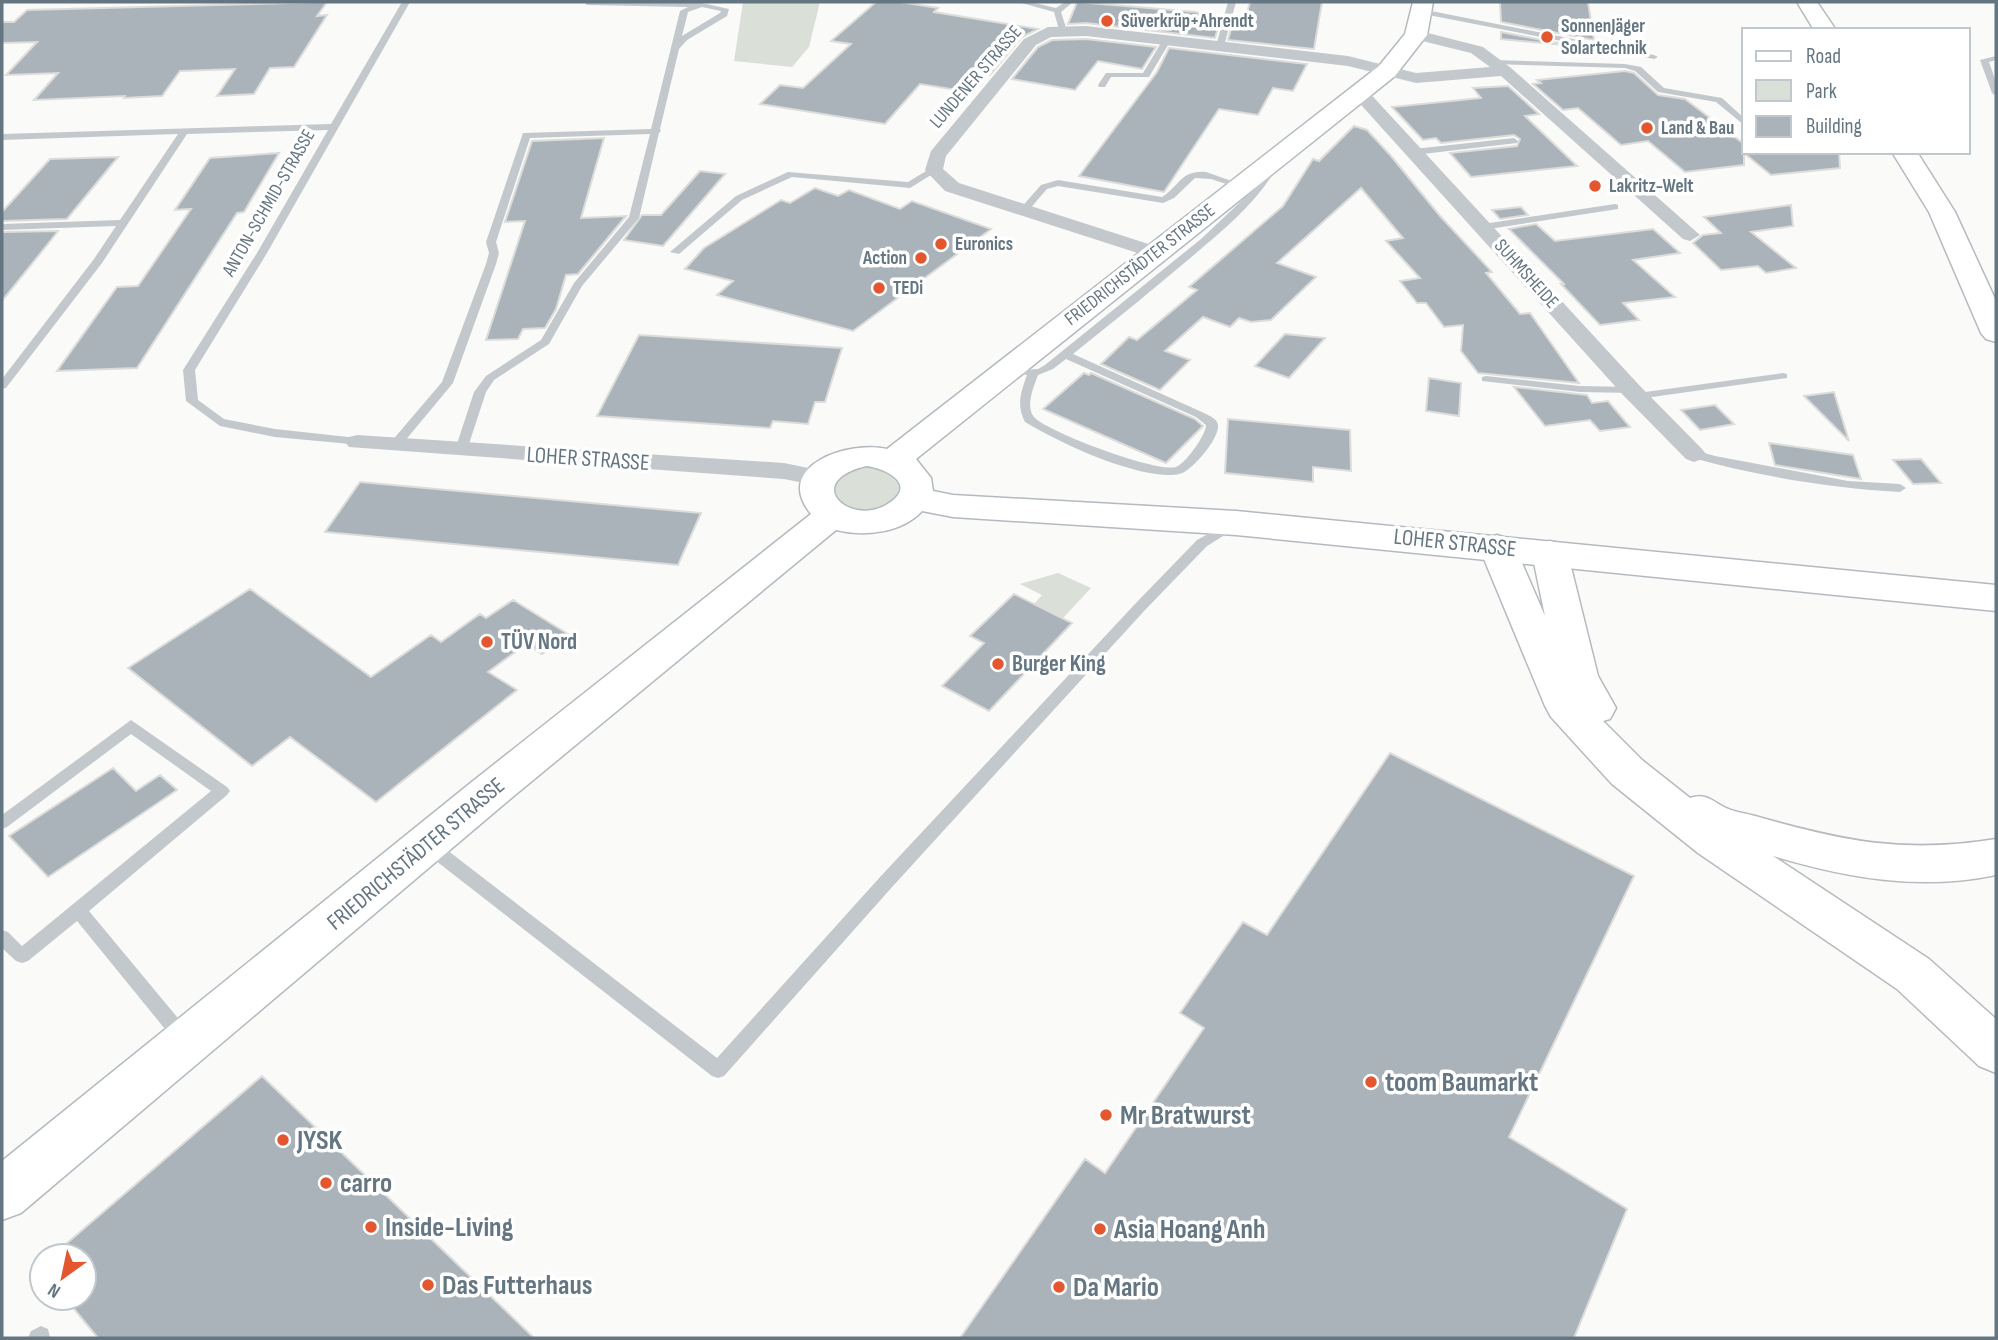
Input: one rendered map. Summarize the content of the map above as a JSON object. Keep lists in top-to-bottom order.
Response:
{
  "streets": {
    "street": [
      "LUNDENER STRASSE",
      "FRIEDRICHSTÄDTER STRASSE",
      "SUHMSHEIDE",
      "LOHER STRASSE"
    ],
    "lane": ["ANTON-SCHMID-STRASSE"]
  },
  "crossings": [
    ["LUNDENER STRASSE", "FRIEDRICHSTÄDTER STRASSE"],
    ["ANTON-SCHMID-STRASSE", "LOHER STRASSE"],
    ["FRIEDRICHSTÄDTER STRASSE", "SUHMSHEIDE"],
    ["FRIEDRICHSTÄDTER STRASSE", "LOHER STRASSE"]
  ],
  "places": [
    "Süverkrüp+Ahrendt",
    "SonnenJäger Solartechnik",
    "Land & Bau",
    "Lakritz-Welt",
    "Euronics",
    "Action",
    "TEDi",
    "TÜV Nord",
    "Burger King",
    "toom Baumarkt",
    "Mr Bratwurst",
    "JYSK",
    "carro",
    "Inside-Living",
    "Asia Hoang Anh",
    "Das Futterhaus",
    "Da Mario"
  ],
  "legend": ["Road", "Park", "Building"],
  "north": "bottom left"
}
